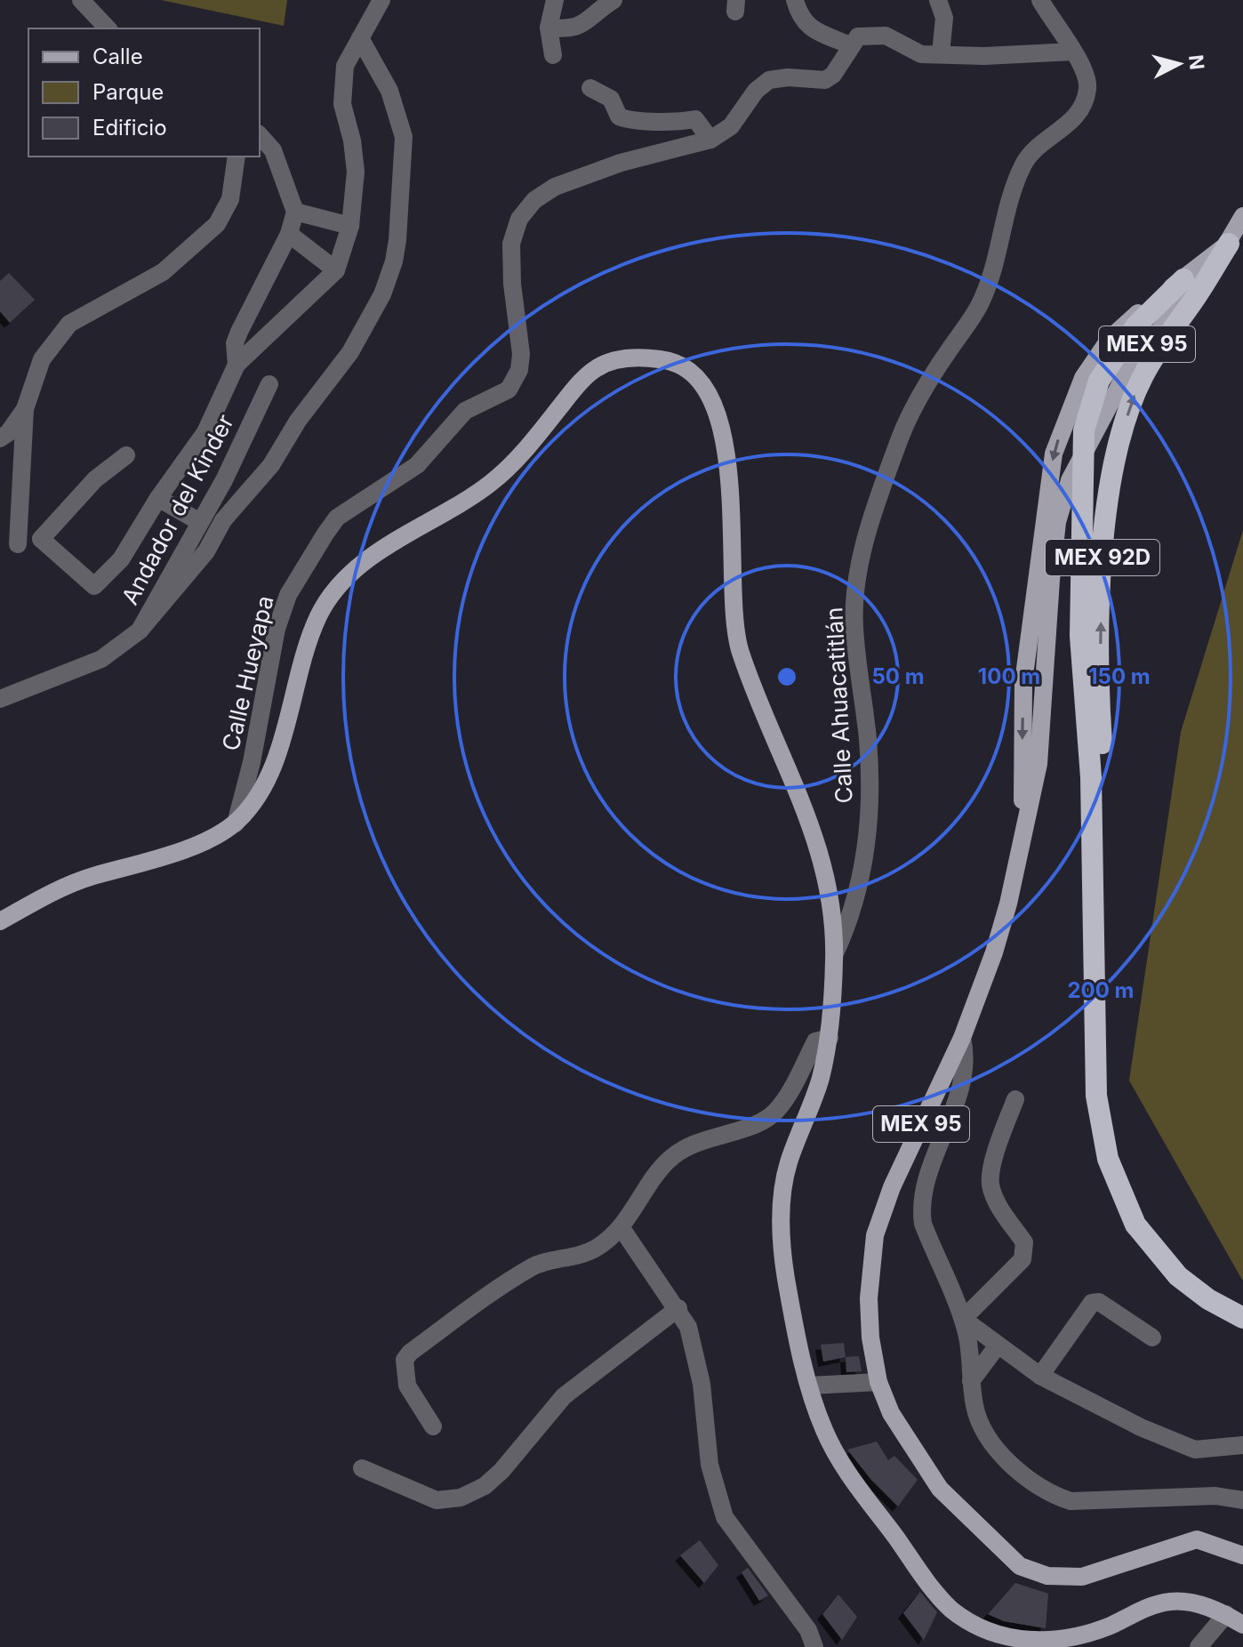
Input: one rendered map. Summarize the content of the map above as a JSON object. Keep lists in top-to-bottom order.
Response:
{
  "streets": {
    "highway": ["MEX 92D"],
    "main road": ["MEX 95"],
    "street": ["Andador del Kinder", "Calle Hueyapa", "Calle Ahuacatitlán"]
  },
  "crossings": [
    ["MEX 95", "MEX 92D"]
  ],
  "legend": ["Calle", "Parque", "Edificio"],
  "north": "right",
  "rings": [
    "50 m",
    "100 m",
    "150 m",
    "200 m"
  ]
}
